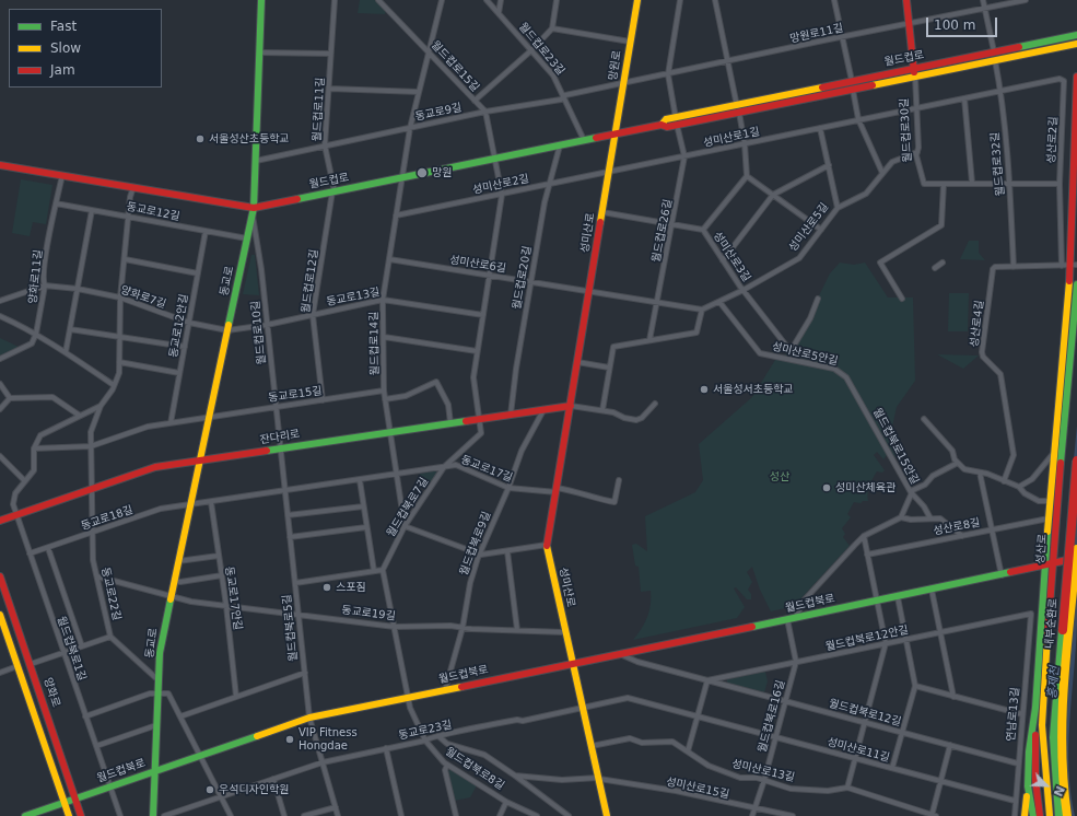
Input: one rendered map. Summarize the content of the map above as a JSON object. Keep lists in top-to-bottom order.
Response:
{
  "streets": {
    "main road": [
      "월드컵로",
      "망원로",
      "성미산로",
      "동교로",
      "잔다리로",
      "성산로",
      "월드컵북로",
      "내부순환로",
      "양화로"
    ],
    "street": [
      "망원로11길",
      "월드컵로23길",
      "월드컵로15길",
      "월드컵로11길",
      "동교로9길",
      "월드컵로30길",
      "성미산로1길",
      "성산로2길",
      "월드컵로32길",
      "성미산로2길",
      "동교로12길",
      "성미산로5길",
      "월드컵로26길",
      "성미산로3길",
      "성미산로6길",
      "양화로11길",
      "월드컵로20길",
      "월드컵로12길",
      "양화로7길",
      "동교로13길",
      "성산로4길",
      "동교로12안길",
      "월드컵로10길",
      "월드컵로14길",
      "성미산로5안길",
      "동교로15길",
      "월드컵북로15안길",
      "동교로17길",
      "월드컵북로7길",
      "동교로18길",
      "성산로8길",
      "월드컵북로9길",
      "동교로22길",
      "동교로17안길",
      "동교로19길",
      "월드컵북로5길",
      "월드컵북로12안길",
      "월드컵북로1길",
      "월드컵북로12길",
      "연남로13길",
      "월드컵북로16길",
      "동교로23길",
      "성미산로11길",
      "월드컵북로8길",
      "성미산로13길",
      "성미산로15길"
    ]
  },
  "crossings": [
    ["망원로11길", "망원로"],
    ["망원로11길", "동교로9길"],
    ["망원로11길", "월드컵로32길"],
    ["망원로11길", "월드컵로26길"],
    ["월드컵로23길", "월드컵로"],
    ["월드컵로23길", "동교로9길"],
    ["월드컵로", "망원로"],
    ["월드컵로", "월드컵로11길"],
    ["월드컵로", "월드컵로30길"],
    ["월드컵로", "월드컵로32길"],
    ["월드컵로", "월드컵로26길"],
    ["월드컵로", "성미산로"],
    ["월드컵로", "양화로11길"],
    ["월드컵로", "월드컵로20길"],
    ["월드컵로", "동교로"],
    ["월드컵로", "월드컵로12길"],
    ["월드컵로", "월드컵로10길"],
    ["월드컵로", "월드컵로14길"],
    ["월드컵로", "동교로22길"],
    ["망원로", "동교로9길"],
    ["망원로", "성미산로"],
    ["월드컵로15길", "동교로9길"],
    ["월드컵로15길", "월드컵로14길"],
    ["월드컵로11길", "동교로9길"],
    ["월드컵로11길", "월드컵로12길"],
    ["동교로9길", "동교로"],
    ["동교로9길", "월드컵로14길"],
    ["월드컵로30길", "성미산로1길"],
    ["월드컵로30길", "월드컵로32길"],
    ["성미산로1길", "성산로2길"],
    ["성미산로1길", "월드컵로32길"],
    ["성미산로1길", "성미산로2길"],
    ["성미산로1길", "성미산로5길"],
    ["성미산로1길", "월드컵로26길"],
    ["성미산로1길", "성미산로"],
    ["성산로2길", "월드컵로32길"],
    ["성산로2길", "성산로4길"],
    ["월드컵로32길", "성산로4길"],
    ["성미산로2길", "성미산로"],
    ["성미산로2길", "월드컵로20길"],
    ["성미산로2길", "월드컵로14길"],
    ["동교로12길", "양화로11길"],
    ["동교로12길", "동교로"],
    ["동교로12길", "동교로12안길"],
    ["동교로12길", "동교로22길"],
    ["성미산로5길", "성미산로3길"],
    ["성미산로5길", "성미산로5안길"],
    ["월드컵로26길", "성미산로3길"],
    ["성미산로", "성미산로3길"],
    ["성미산로", "성미산로6길"],
    ["성미산로", "잔다리로"],
    ["성미산로", "동교로17길"],
    ["성미산로", "월드컵북로"],
    ["성미산로", "동교로19길"],
    ["성미산로", "동교로23길"],
    ["성미산로", "성미산로11길"],
    ["성미산로", "성미산로13길"],
    ["성미산로", "성미산로15길"],
    ["성미산로6길", "월드컵로20길"],
    ["성미산로6길", "월드컵로14길"],
    ["양화로11길", "양화로7길"],
    ["월드컵로20길", "잔다리로"],
    ["동교로", "양화로7길"],
    ["동교로", "동교로13길"],
    ["동교로", "월드컵로10길"],
    ["동교로", "동교로15길"],
    ["동교로", "잔다리로"],
    ["동교로", "동교로17길"],
    ["동교로", "동교로18길"],
    ["동교로", "동교로22길"],
    ["동교로", "월드컵북로"],
    ["동교로", "동교로19길"],
    ["월드컵로12길", "동교로13길"],
    ["월드컵로12길", "동교로15길"],
    ["양화로7길", "동교로13길"],
    ["양화로7길", "동교로12안길"],
    ["양화로7길", "동교로22길"],
    ["동교로13길", "월드컵로10길"],
    ["동교로13길", "월드컵로14길"],
    ["동교로12안길", "동교로15길"],
    ["월드컵로10길", "동교로15길"],
    ["월드컵로10길", "잔다리로"],
    ["월드컵로10길", "월드컵북로5길"],
    ["월드컵로14길", "동교로15길"],
    ["월드컵로14길", "잔다리로"],
    ["월드컵로14길", "동교로17길"],
    ["월드컵로14길", "월드컵북로7길"],
    ["성미산로5안길", "월드컵북로15안길"],
    ["동교로15길", "동교로22길"],
    ["동교로15길", "월드컵북로1길"],
    ["잔다리로", "월드컵북로7길"],
    ["잔다리로", "월드컵북로9길"],
    ["잔다리로", "동교로22길"],
    ["잔다리로", "월드컵북로5길"],
    ["잔다리로", "월드컵북로1길"],
    ["동교로17길", "월드컵북로7길"],
    ["동교로17길", "동교로18길"],
    ["동교로17길", "월드컵북로9길"],
    ["동교로17길", "동교로17안길"],
    ["동교로17길", "월드컵북로5길"],
    ["동교로18길", "동교로22길"],
    ["동교로18길", "월드컵북로1길"],
    ["월드컵북로9길", "월드컵북로"],
    ["월드컵북로9길", "동교로19길"],
    ["성산로", "월드컵북로"],
    ["동교로17안길", "동교로19길"],
    ["월드컵북로", "월드컵북로5길"],
    ["월드컵북로", "월드컵북로1길"],
    ["월드컵북로", "양화로"],
    ["월드컵북로", "월드컵북로12길"],
    ["월드컵북로", "월드컵북로16길"],
    ["월드컵북로", "월드컵북로8길"],
    ["동교로19길", "월드컵북로5길"],
    ["월드컵북로5길", "동교로23길"],
    ["월드컵북로12안길", "월드컵북로12길"],
    ["월드컵북로12안길", "연남로13길"],
    ["월드컵북로12안길", "월드컵북로16길"],
    ["월드컵북로12길", "연남로13길"],
    ["월드컵북로12길", "월드컵북로16길"],
    ["연남로13길", "성미산로11길"],
    ["월드컵북로16길", "성미산로11길"],
    ["월드컵북로16길", "성미산로13길"],
    ["월드컵북로16길", "성미산로15길"],
    ["동교로23길", "성미산로11길"],
    ["동교로23길", "월드컵북로8길"]
  ],
  "water": ["홍제천"],
  "parks": ["성산"],
  "places": [
    "서울성산초등학교",
    "망원",
    "서울성서초등학교",
    "성미산체육관",
    "스포짐",
    "VIP Fitness Hongdae",
    "우석디자인학원"
  ],
  "legend": ["Fast", "Slow", "Jam"],
  "scale_bar": "100 m",
  "north": "bottom right"
}
